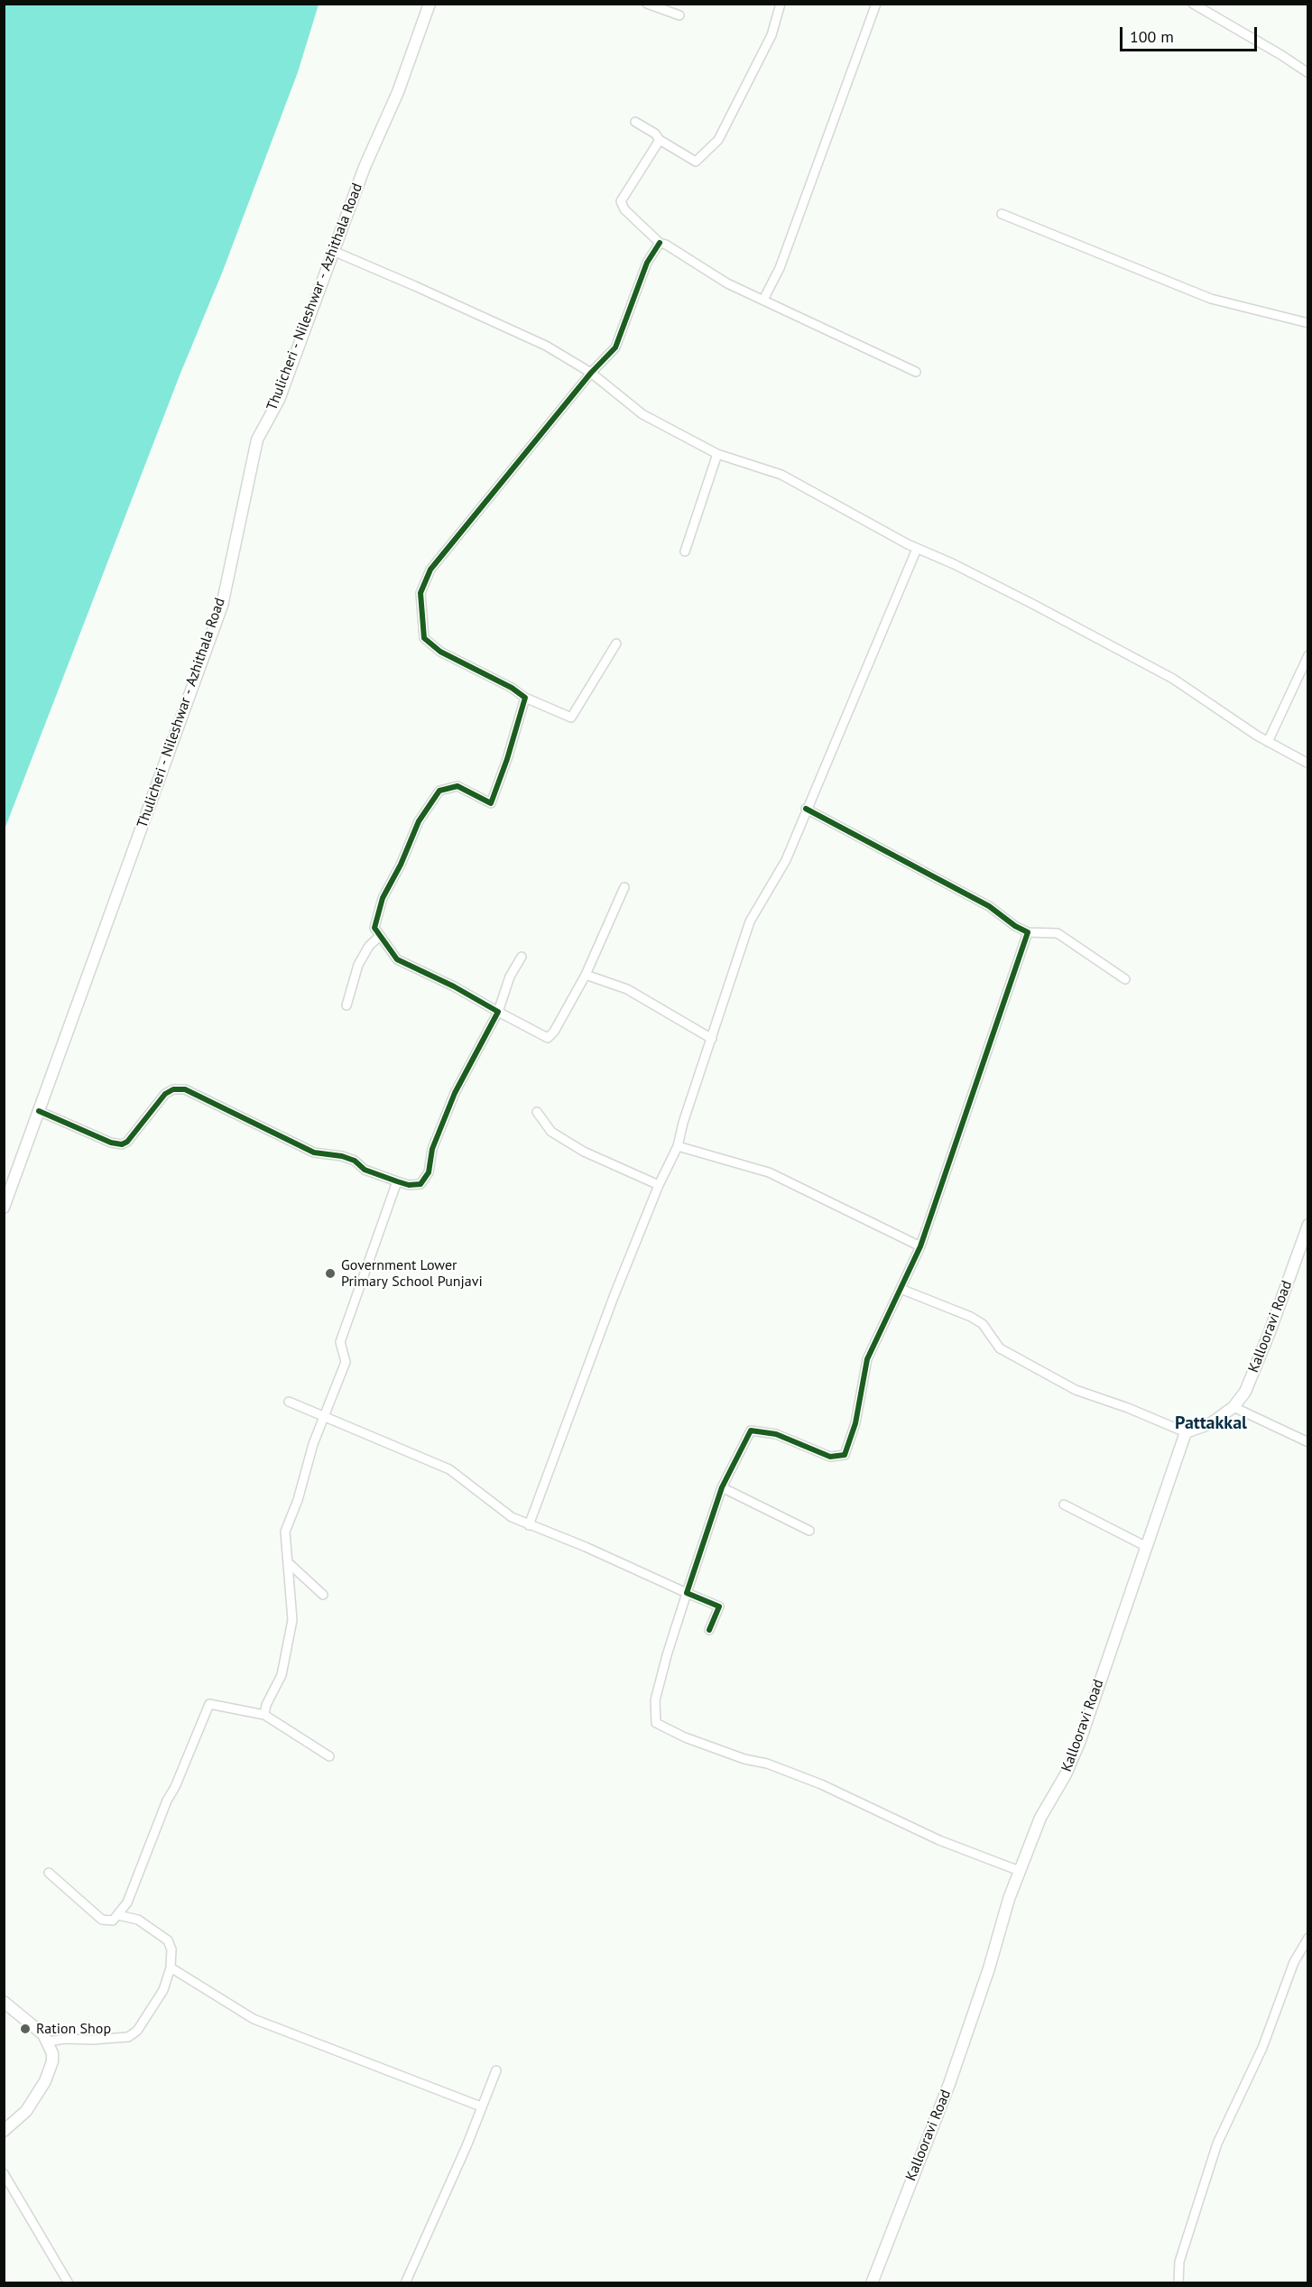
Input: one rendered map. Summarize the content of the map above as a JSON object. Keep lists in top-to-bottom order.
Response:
{
  "streets": {
    "main road": ["Thulicheri - Nileshwar - Azhithala Road", "Kallooravi Road"]
  },
  "districts": ["Pattakkal"],
  "places": ["Government Lower Primary School Punjavi", "Ration Shop"],
  "scale_bar": "100 m"
}
